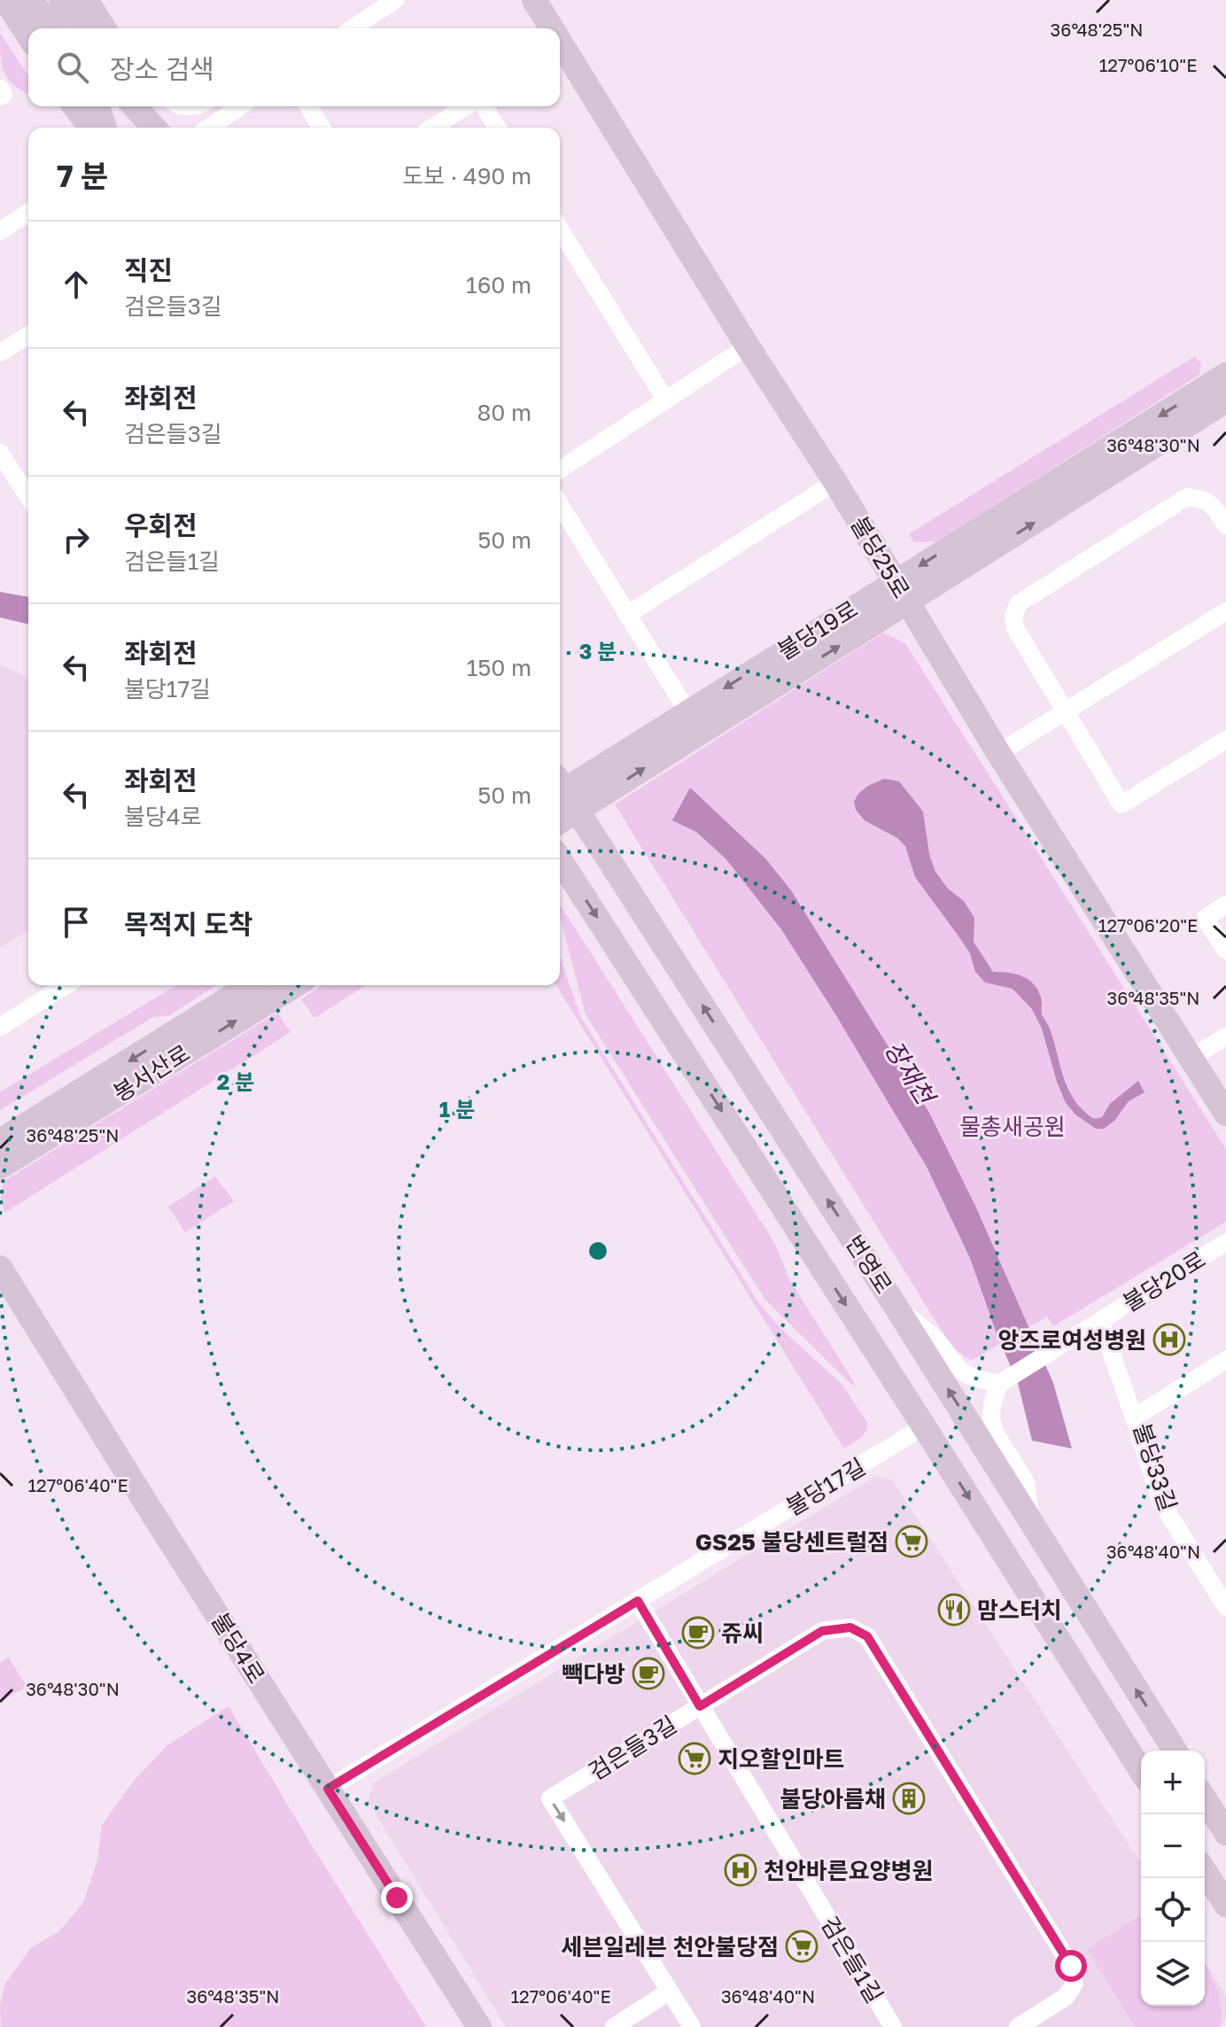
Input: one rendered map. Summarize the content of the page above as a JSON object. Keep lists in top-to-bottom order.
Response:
{
  "streets": {
    "street": [
      "불당25로",
      "불당19로",
      "봉서산로",
      "번영로",
      "불당20로",
      "불당33길",
      "불당17길",
      "불당4로",
      "검은들3길",
      "검은들1길"
    ]
  },
  "crossings": [
    ["불당25로", "불당19로"],
    ["불당19로", "번영로"],
    ["번영로", "불당17길"],
    ["불당17길", "불당4로"],
    ["불당17길", "검은들1길"],
    ["검은들3길", "검은들1길"]
  ],
  "water": ["장재천"],
  "parks": ["물총새공원"],
  "places": {
    "hospital": ["앙즈로여성병원", "천안바른요양병원"],
    "supermarket": ["GS25 불당센트럴점", "지오할인마트", "세븐일레븐 천안불당점"],
    "restaurant": ["맘스터치"],
    "cafe": ["쥬씨", "빽다방"],
    "building": ["불당아름채"]
  },
  "page": {
    "search": "장소 검색",
    "heading": ["7 분", "도보 · 490 m"],
    "list": [
      ["직진", "검은들3길", "160 m"],
      ["좌회전", "검은들3길", "80 m"],
      ["우회전", "검은들1길", "50 m"],
      ["좌회전", "불당17길", "150 m"],
      ["좌회전", "불당4로", "50 m"],
      "목적지 도착"
    ],
    "map_buttons": ["+", "−"]
  },
  "coordinates": [
    "36°48'25\"N",
    "127°06'10\"E",
    "36°48'30\"N",
    "127°06'20\"E",
    "36°48'35\"N",
    "127°06'40\"E",
    "36°48'40\"N"
  ],
  "rings": ["3 분", "2 분", "1 분"]
}
